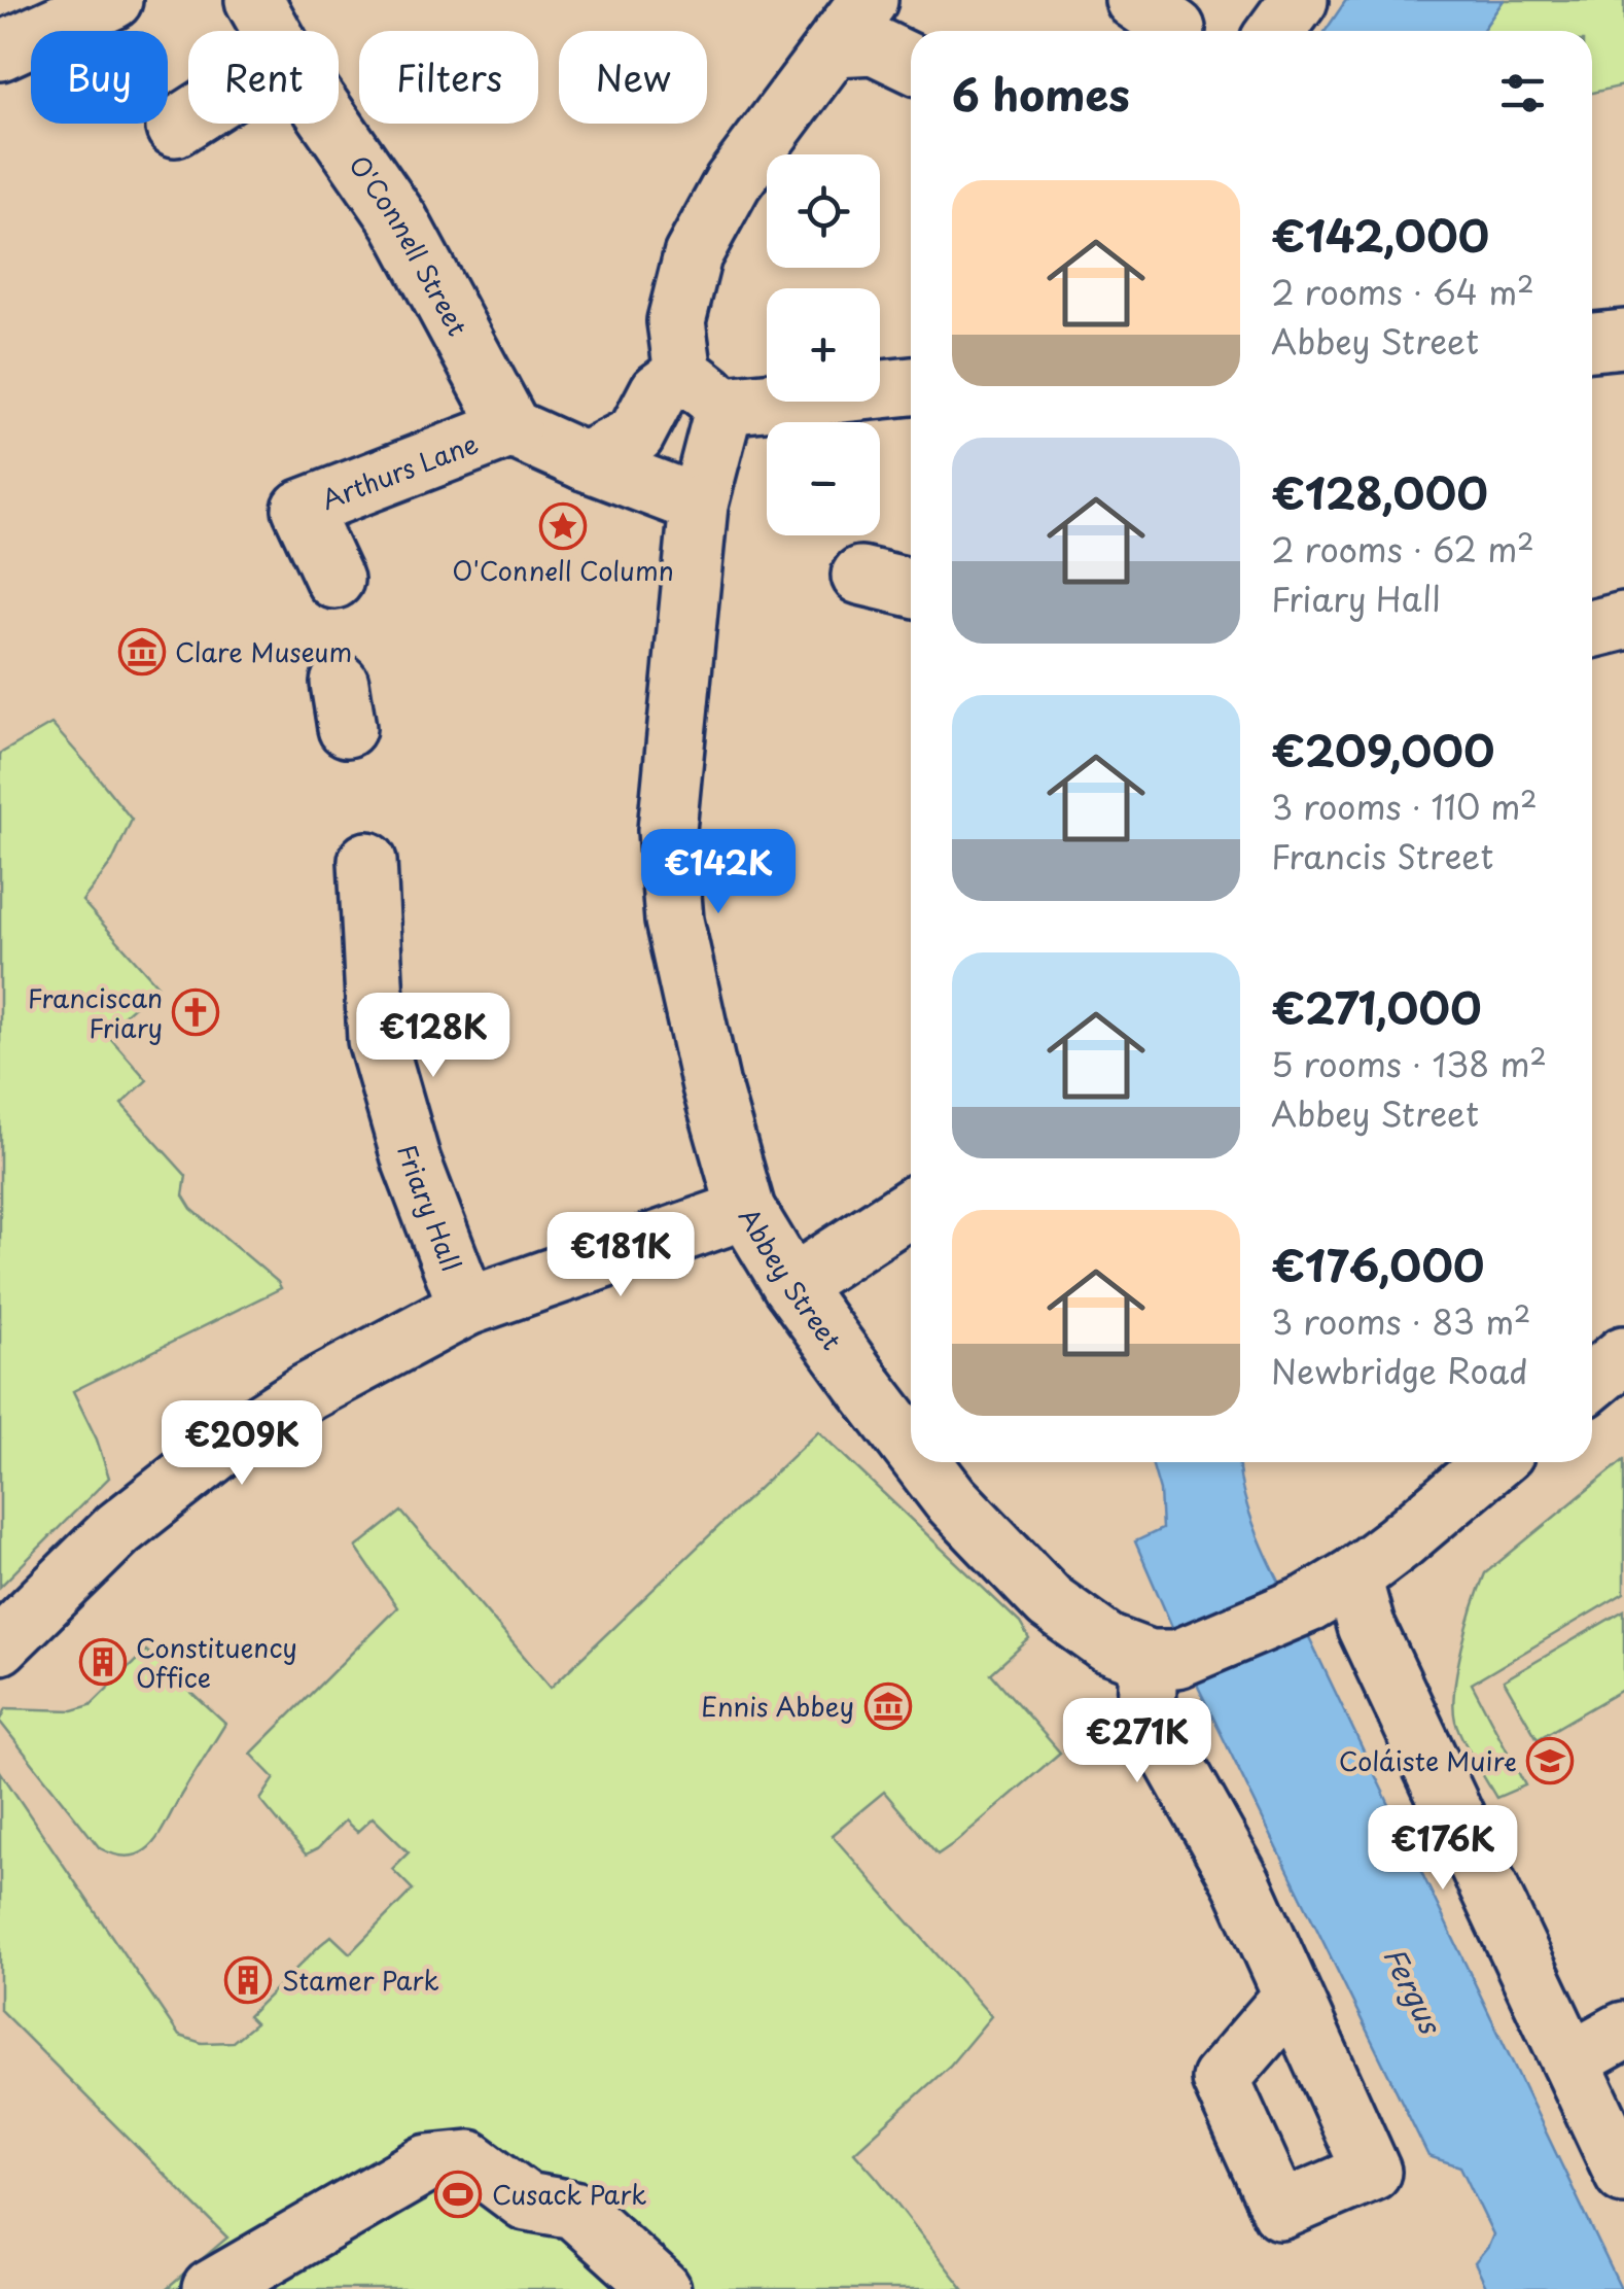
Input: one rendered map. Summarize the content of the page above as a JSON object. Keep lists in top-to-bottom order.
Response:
{
  "streets": {
    "street": [
      "O'Connell Street",
      "Arthurs Lane",
      "Friary Hall",
      "Abbey Street"
    ]
  },
  "crossings": [
    ["O'Connell Street", "Arthurs Lane"]
  ],
  "water": ["Fergus"],
  "places": {
    "place": ["O'Connell Column"],
    "museum": ["Clare Museum", "Ennis Abbey"],
    "church": ["Franciscan Friary"],
    "building": ["Constituency Office", "Stamer Park"],
    "school or university": ["Coláiste Muire"],
    "sports": ["Cusack Park"]
  },
  "page": {
    "chip": [
      "Buy",
      "Rent",
      "Filters",
      "New"
    ],
    "heading": "6 homes",
    "map_buttons": ["+", "−"],
    "list": [
      {
        "name": "€142,000",
        "note": "2 rooms · 64 m² · Abbey Street"
      },
      {
        "name": "€128,000",
        "note": "2 rooms · 62 m² · Friary Hall"
      },
      {
        "name": "€209,000",
        "note": "3 rooms · 110 m² · Francis Street"
      },
      {
        "name": "€271,000",
        "note": "5 rooms · 138 m² · Abbey Street"
      },
      {
        "name": "€176,000",
        "note": "3 rooms · 83 m² · Newbridge Road"
      }
    ],
    "price": [
      "€142K",
      "€128K",
      "€181K",
      "€209K",
      "€271K",
      "€176K"
    ]
  }
}
